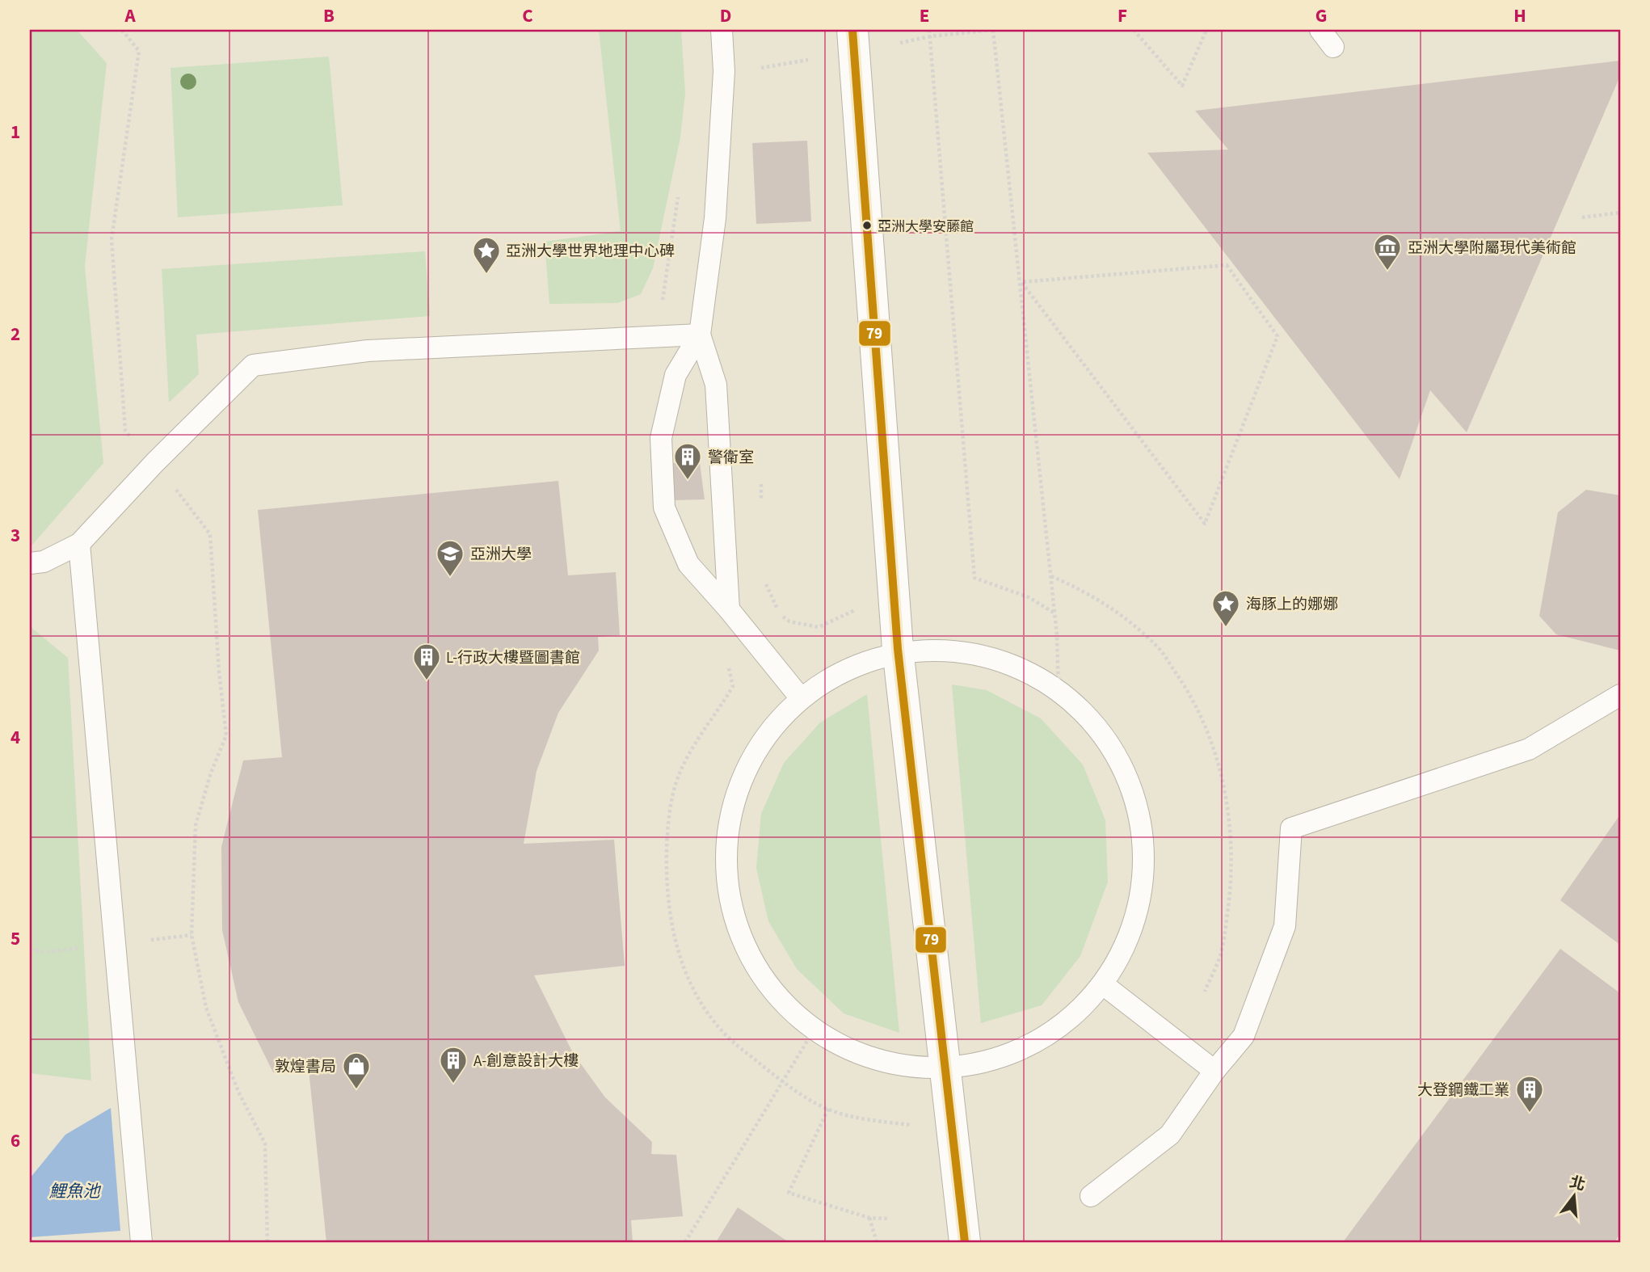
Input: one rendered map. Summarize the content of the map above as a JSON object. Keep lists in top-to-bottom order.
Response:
{
  "water": ["鯉魚池"],
  "places": {
    "other": ["亞洲大學安藤館"],
    "museum": ["亞洲大學附屬現代美術館"],
    "place": ["亞洲大學世界地理中心碑", "海豚上的娜娜"],
    "building": [
      "警衛室",
      "L-行政大樓暨圖書館",
      "A-創意設計大樓",
      "大登鋼鐵工業"
    ],
    "school or university": ["亞洲大學"],
    "shop": ["敦煌書局"]
  },
  "lines": ["transit line 79"],
  "north": "top",
  "grid": {
    "columns": [
      "A",
      "B",
      "C",
      "D",
      "E",
      "F",
      "G",
      "H"
    ],
    "rows": [
      "1",
      "2",
      "3",
      "4",
      "5",
      "6"
    ]
  }
}
